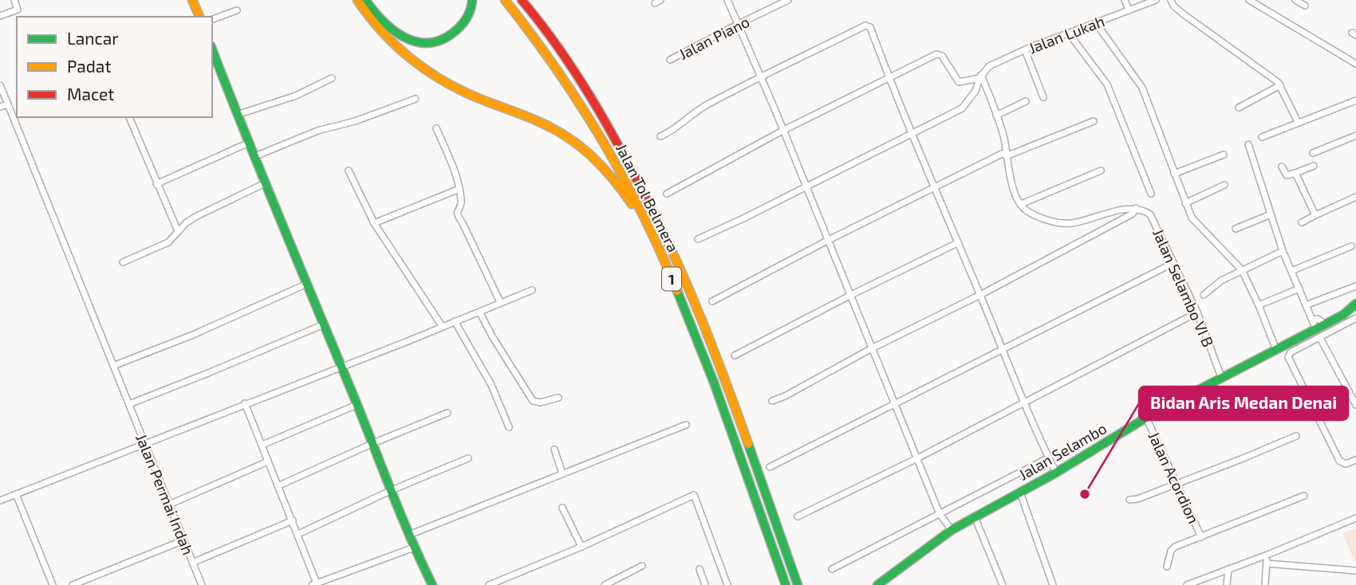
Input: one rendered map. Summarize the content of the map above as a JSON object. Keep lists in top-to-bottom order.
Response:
{
  "streets": {
    "main road": ["Jalan Tol Belmera", "1", "Jalan Selambo"],
    "street": [
      "Jalan Lukah",
      "Jalan Piano",
      "Jalan Selambo VI B",
      "Jalan Acordion",
      "Jalan Permai Indah"
    ]
  },
  "crossings": [
    ["Jalan Selambo VI B", "Jalan Selambo"],
    ["Jalan Selambo", "Jalan Acordion"]
  ],
  "places": ["Bidan Aris Medan Denai"],
  "legend": ["Lancar", "Padat", "Macet"]
}
